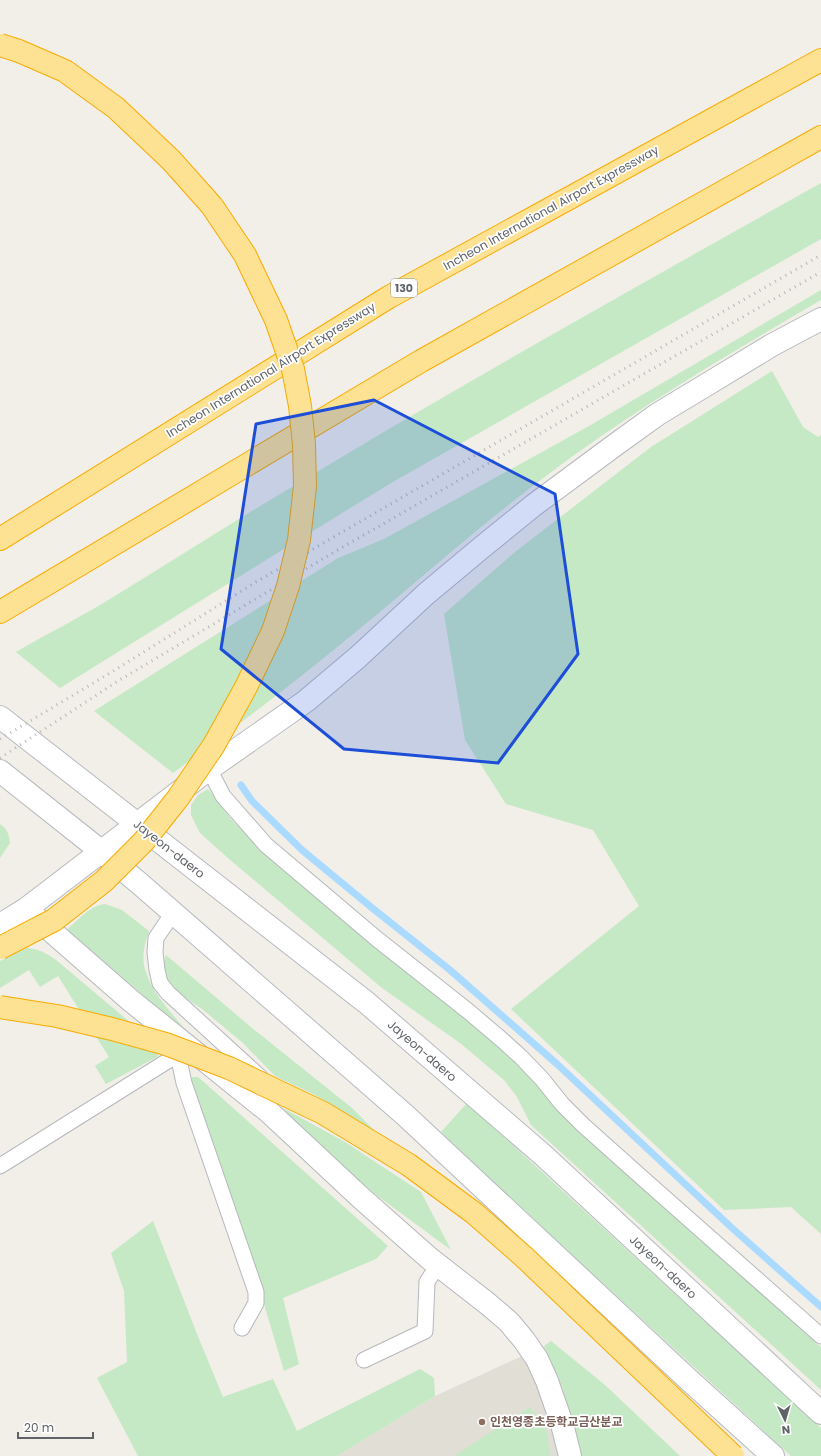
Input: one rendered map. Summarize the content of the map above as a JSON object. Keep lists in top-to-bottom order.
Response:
{
  "streets": {
    "highway": ["Incheon International Airport Expressway", "130"],
    "main road": ["Jayeon-daero"]
  },
  "places": ["인천영종초등학교금산분교"],
  "scale_bar": "20 m",
  "north": "bottom"
}
